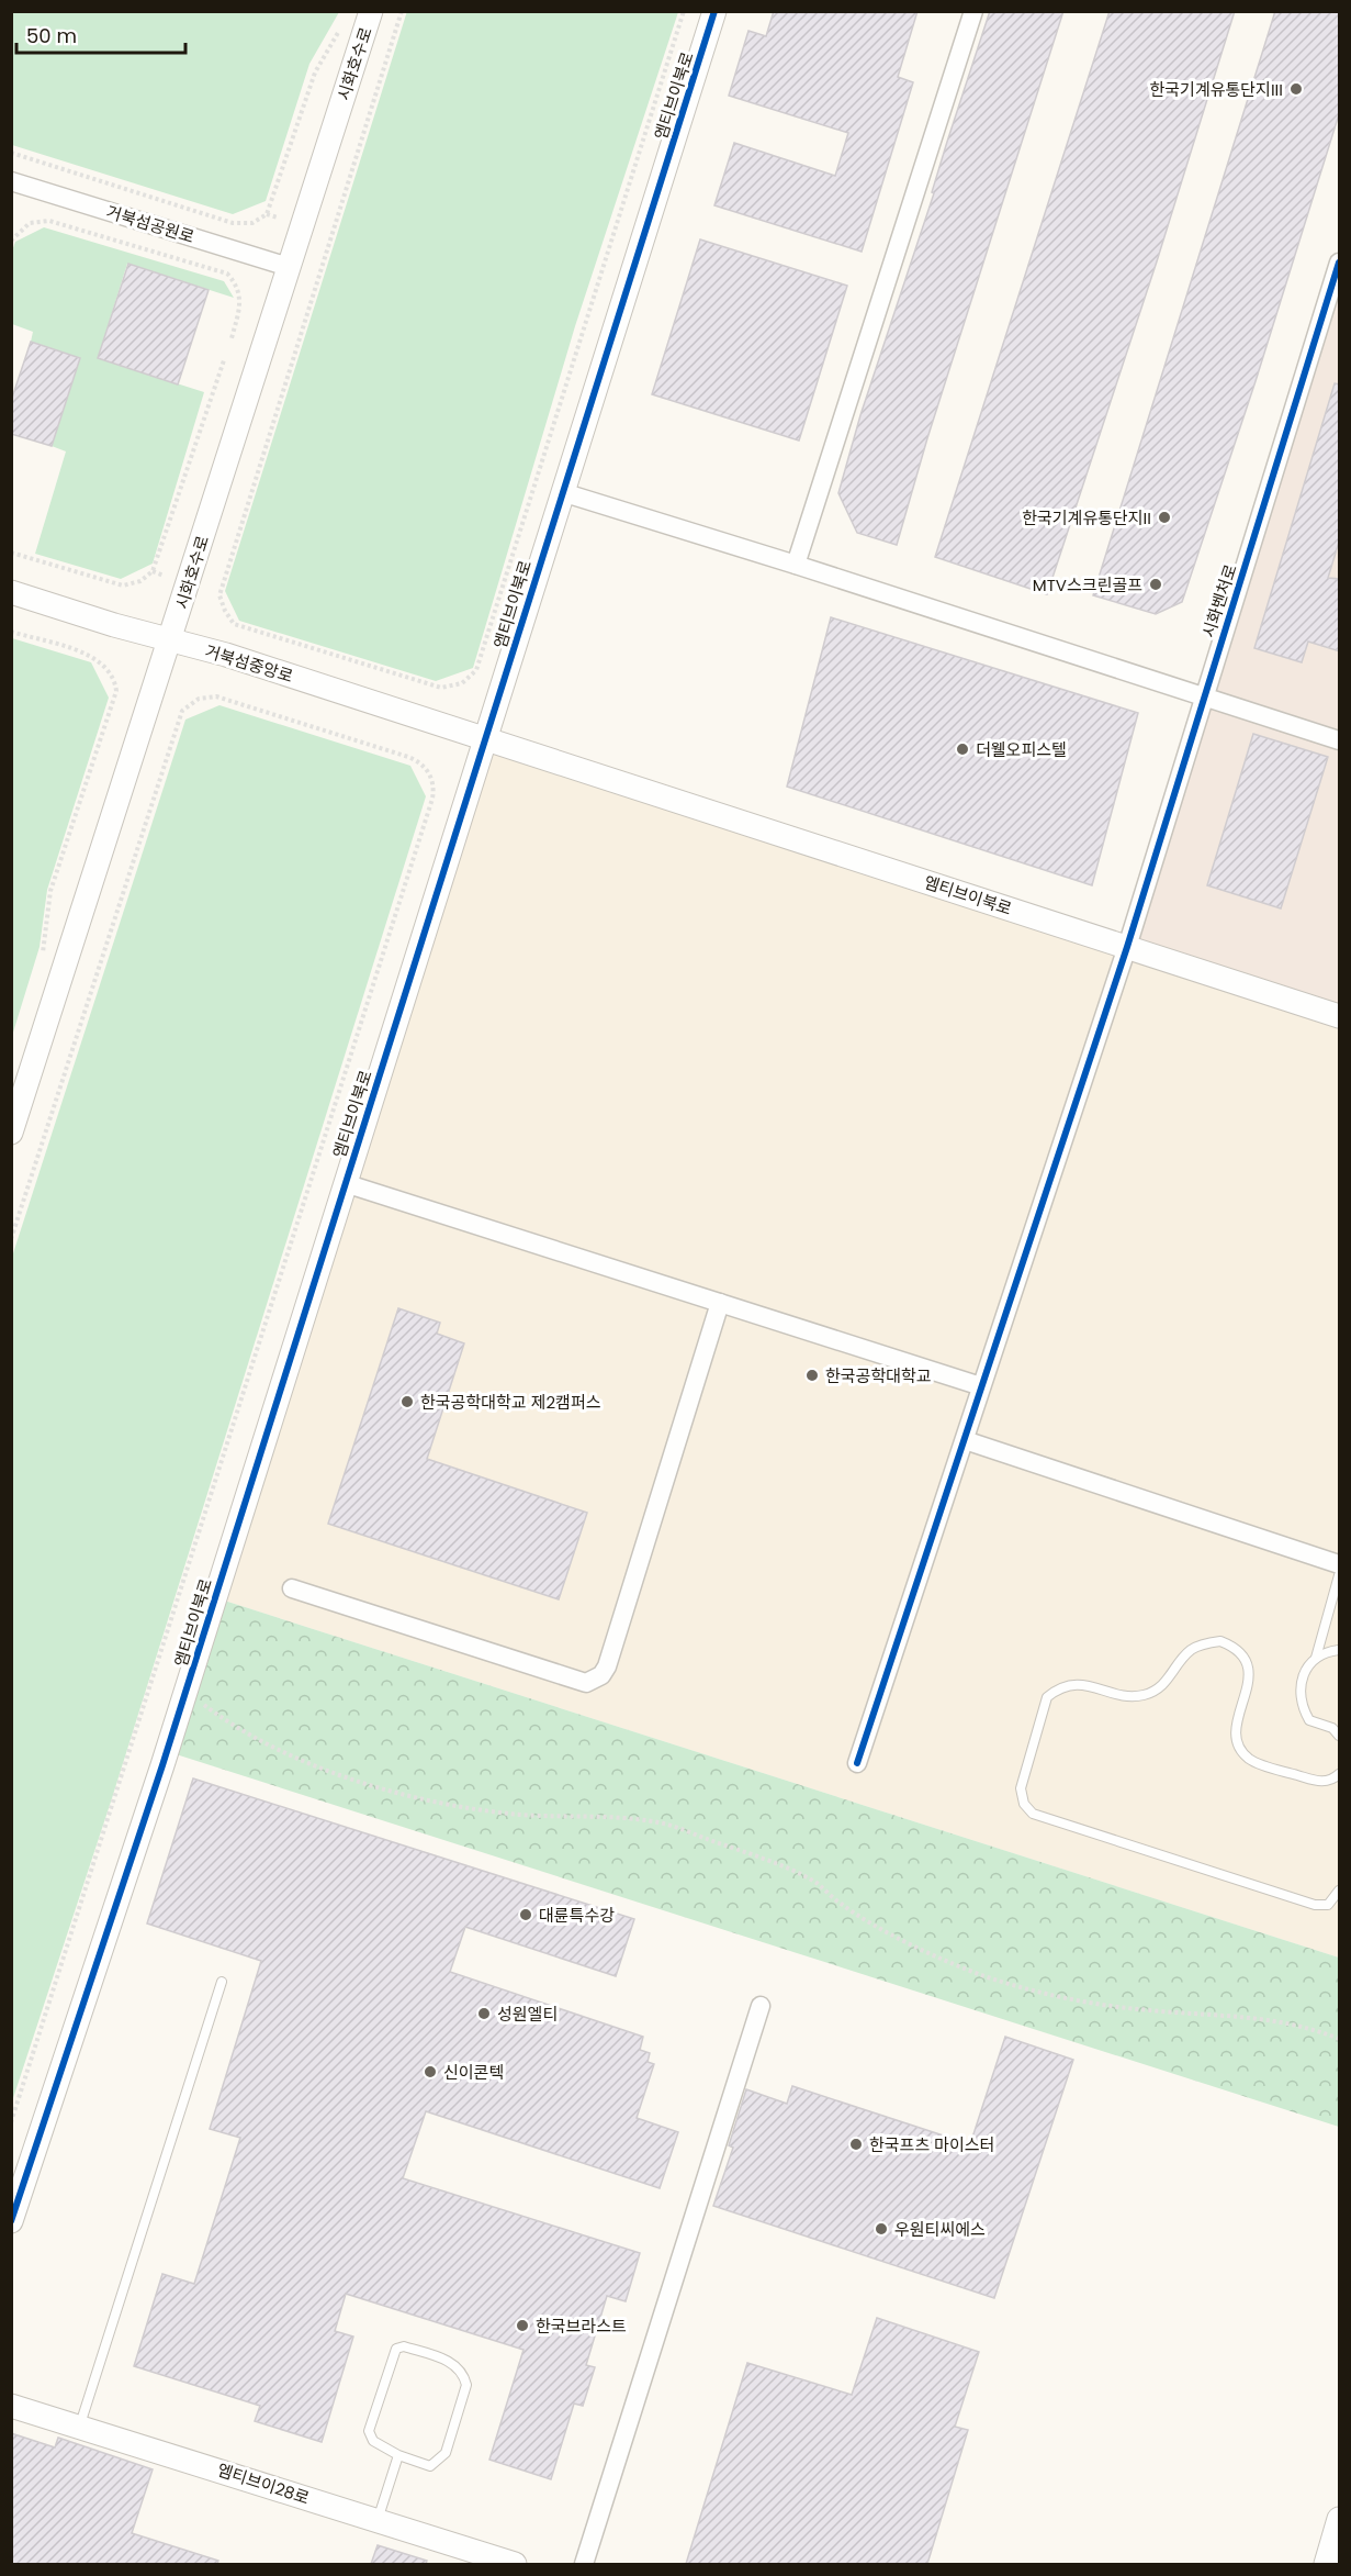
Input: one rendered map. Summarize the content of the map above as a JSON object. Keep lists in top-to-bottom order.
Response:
{
  "streets": {
    "street": [
      "시화호수로",
      "엠티브이북로",
      "거북섬공원로",
      "시화벤처로",
      "거북섬중앙로",
      "엠티브이28로"
    ]
  },
  "crossings": [
    ["시화호수로", "거북섬공원로"],
    ["시화호수로", "거북섬중앙로"],
    ["엠티브이북로", "시화벤처로"],
    ["엠티브이북로", "거북섬중앙로"]
  ],
  "places": [
    "한국기계유통단지III",
    "한국기계유통단지II",
    "MTV스크린골프",
    "더웰오피스텔",
    "한국공학대학교",
    "한국공학대학교 제2캠퍼스",
    "대륜특수강",
    "성원엘티",
    "신이콘텍",
    "한국프츠 마이스터",
    "우원티씨에스",
    "한국브라스트"
  ],
  "scale_bar": "50 m"
}
